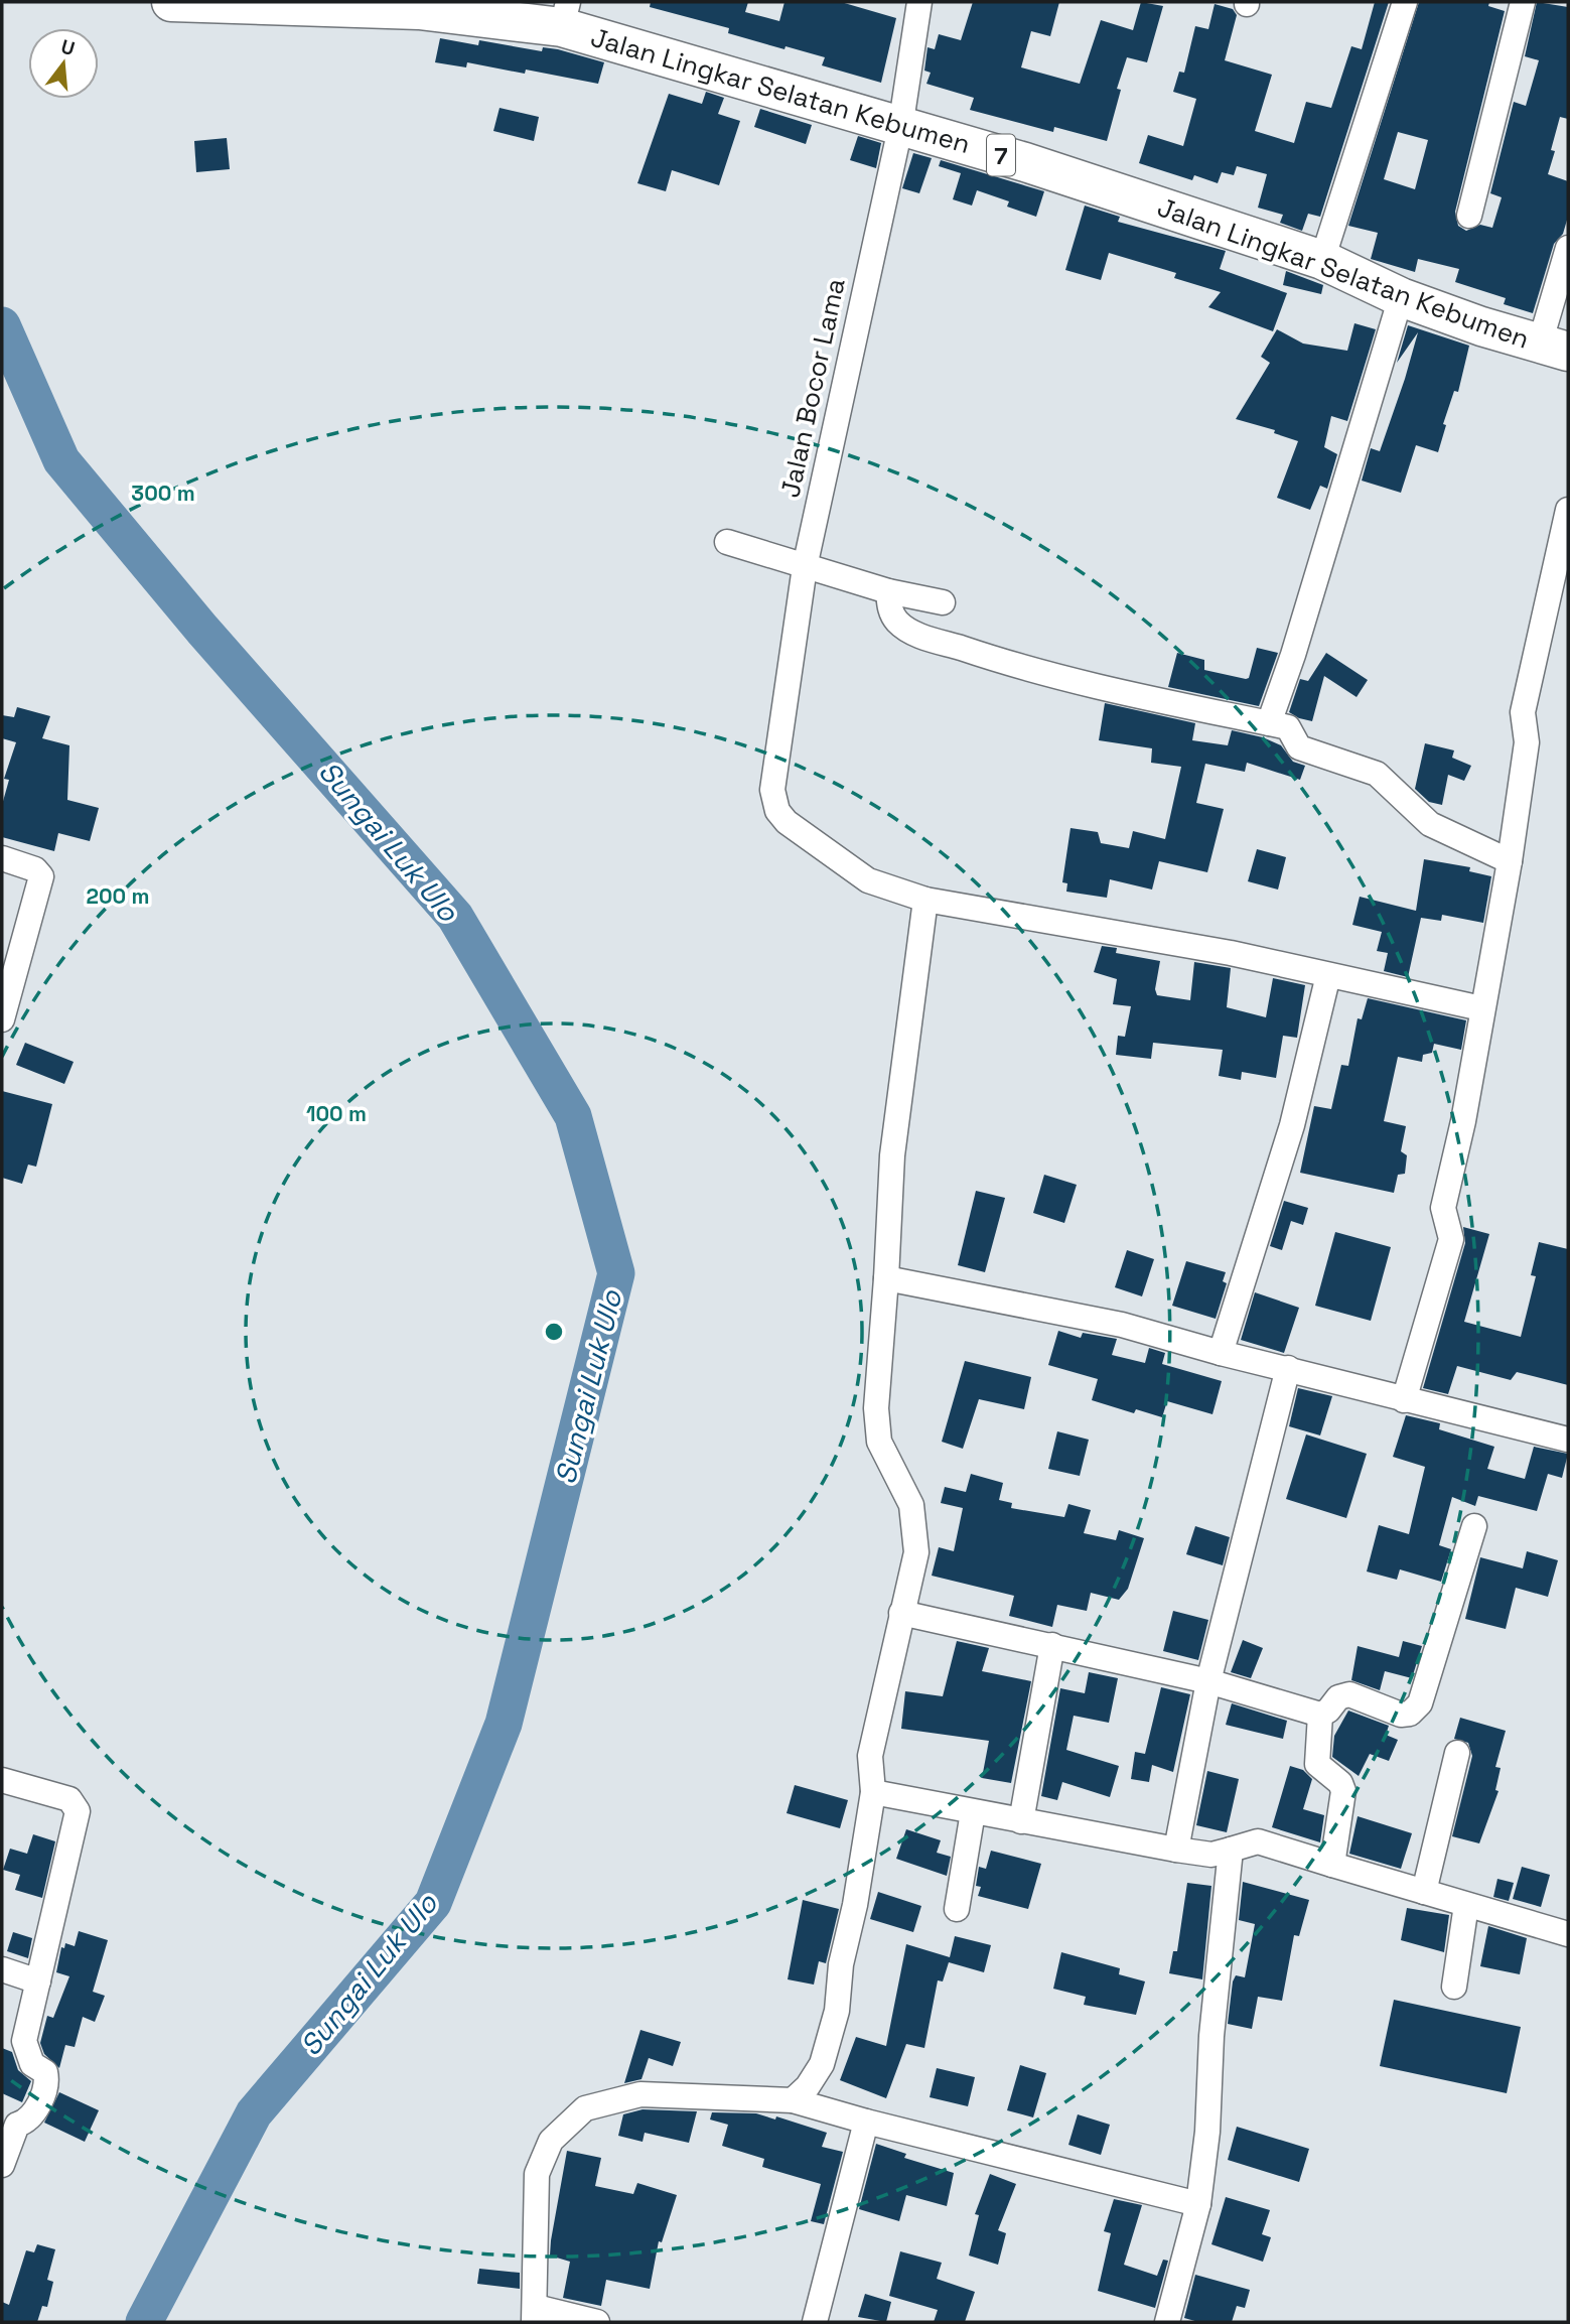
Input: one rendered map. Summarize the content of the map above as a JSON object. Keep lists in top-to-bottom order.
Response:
{
  "streets": {
    "highway": ["Jalan Lingkar Selatan Kebumen", "7"],
    "street": ["Jalan Bocor Lama"]
  },
  "crossings": [
    ["Jalan Lingkar Selatan Kebumen", "Jalan Bocor Lama"]
  ],
  "water": ["Sungai Luk Ulo"],
  "north": "top",
  "rings": ["300 m", "200 m", "100 m"]
}
